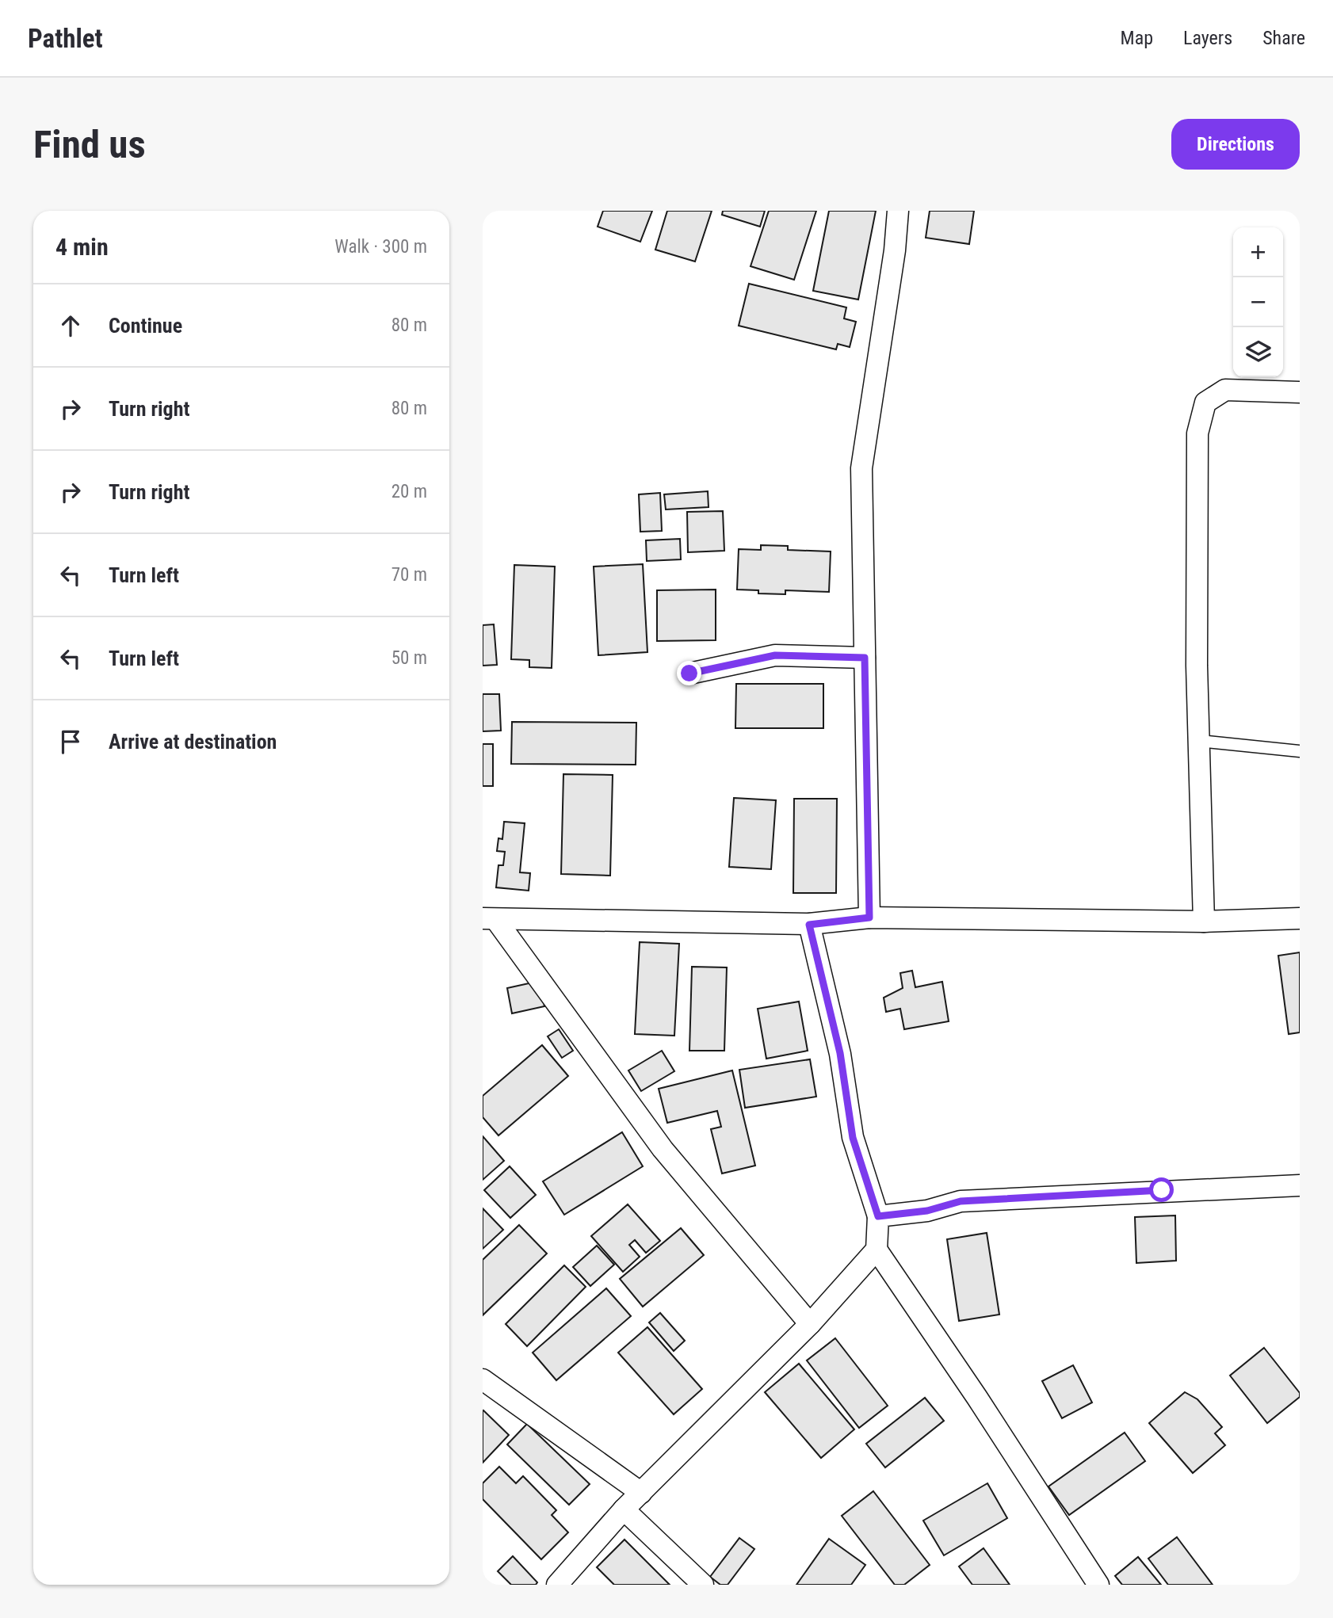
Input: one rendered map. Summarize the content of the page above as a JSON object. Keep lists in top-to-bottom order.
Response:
{
  "page": {
    "header": "Pathlet",
    "nav": ["Map", "Layers", "Share"],
    "buttons": "Directions",
    "title": "Find us",
    "heading": ["4 min", "Walk · 300 m"],
    "map_buttons": ["+", "−"],
    "list": [
      ["Continue", "80 m"],
      ["Turn right", "80 m"],
      ["Turn right", "20 m"],
      ["Turn left", "70 m"],
      ["Turn left", "50 m"],
      "Arrive at destination"
    ]
  }
}
